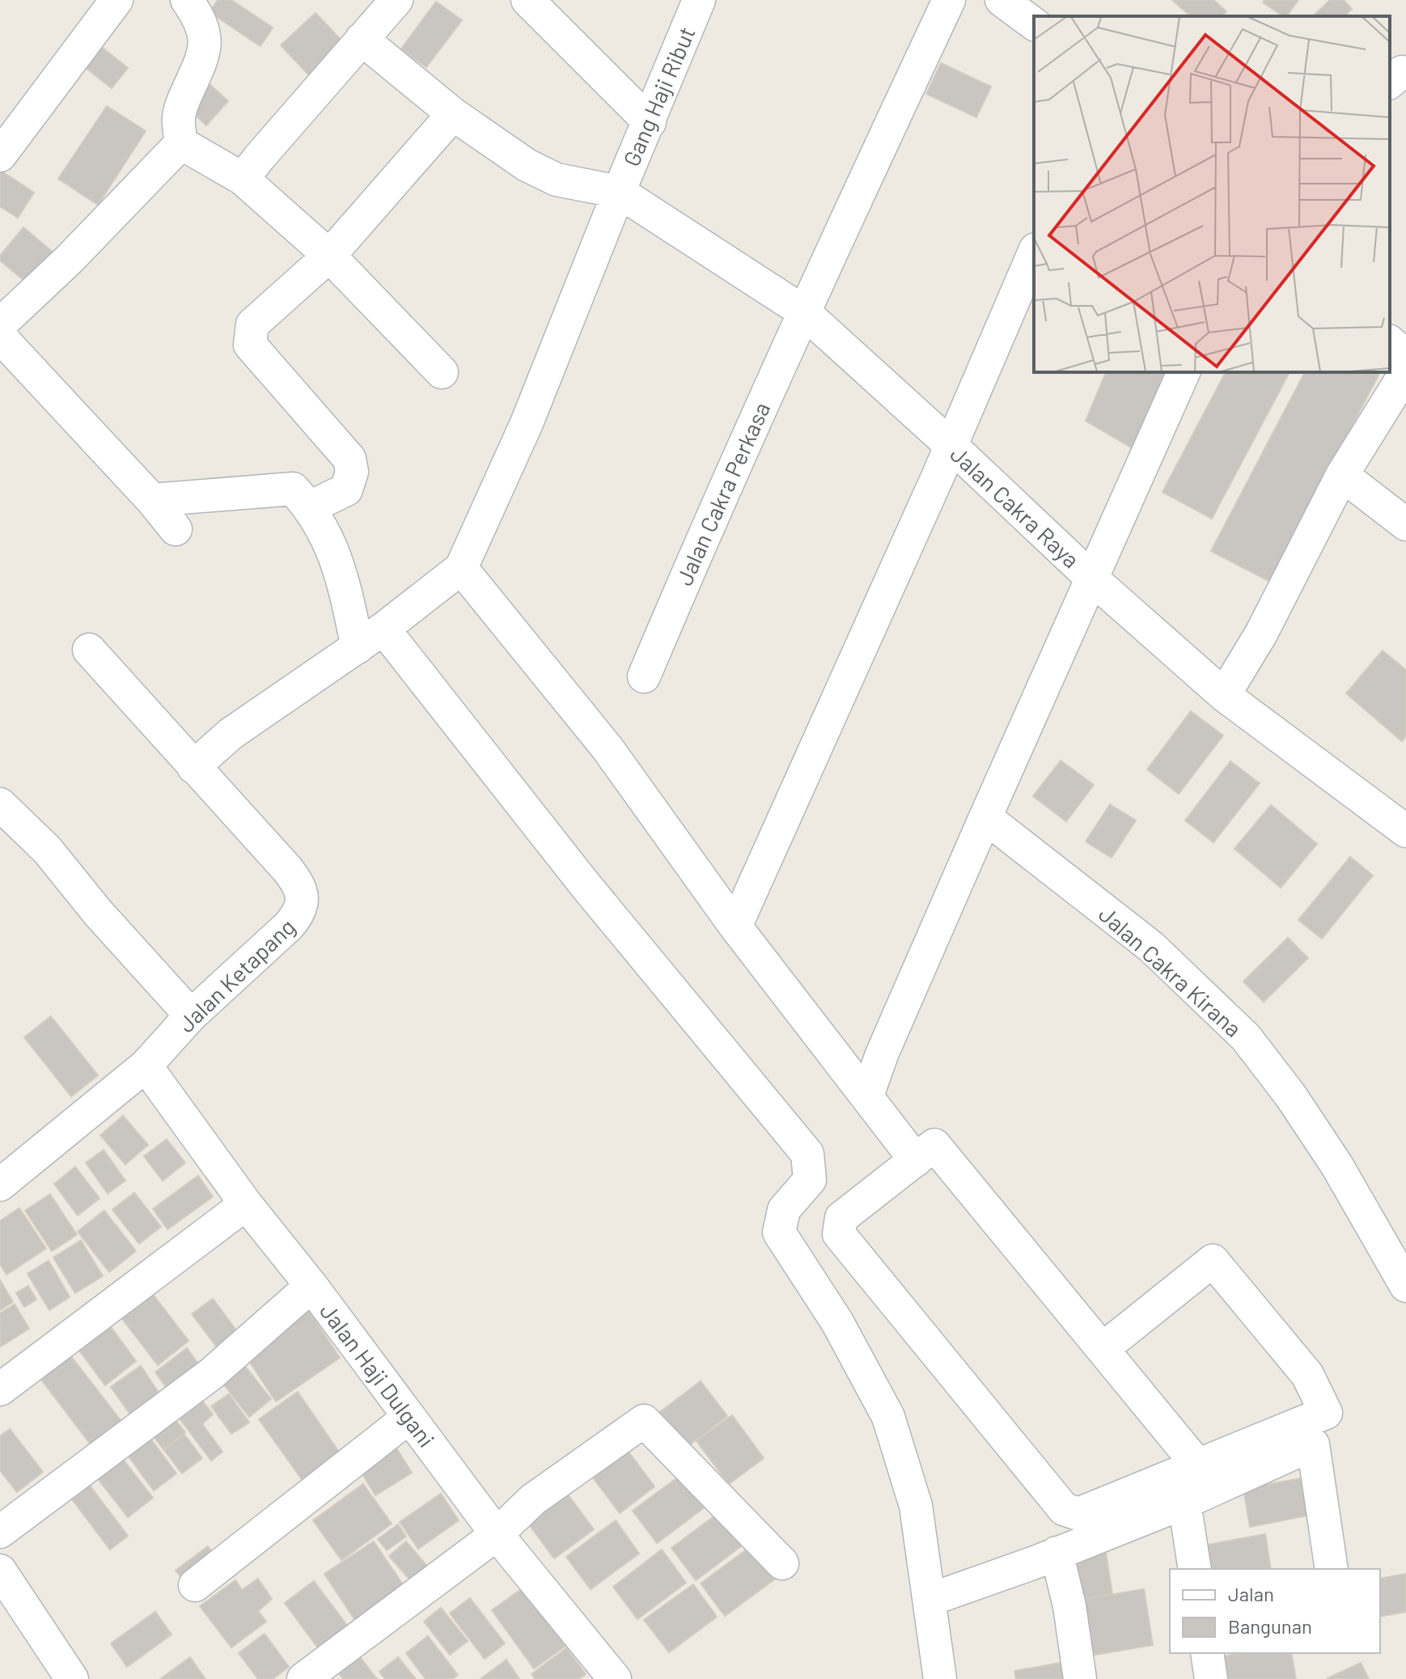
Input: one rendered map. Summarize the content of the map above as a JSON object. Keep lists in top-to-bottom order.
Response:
{
  "streets": {
    "street": [
      "Gang Haji Ribut",
      "Jalan Cakra Perkasa",
      "Jalan Cakra Raya",
      "Jalan Cakra Kirana",
      "Jalan Ketapang",
      "Jalan Haji Dulgani"
    ]
  },
  "crossings": [
    ["Gang Haji Ribut", "Jalan Cakra Raya"],
    ["Jalan Cakra Perkasa", "Jalan Cakra Raya"],
    ["Jalan Ketapang", "Jalan Haji Dulgani"]
  ],
  "legend": ["Jalan", "Bangunan"]
}
